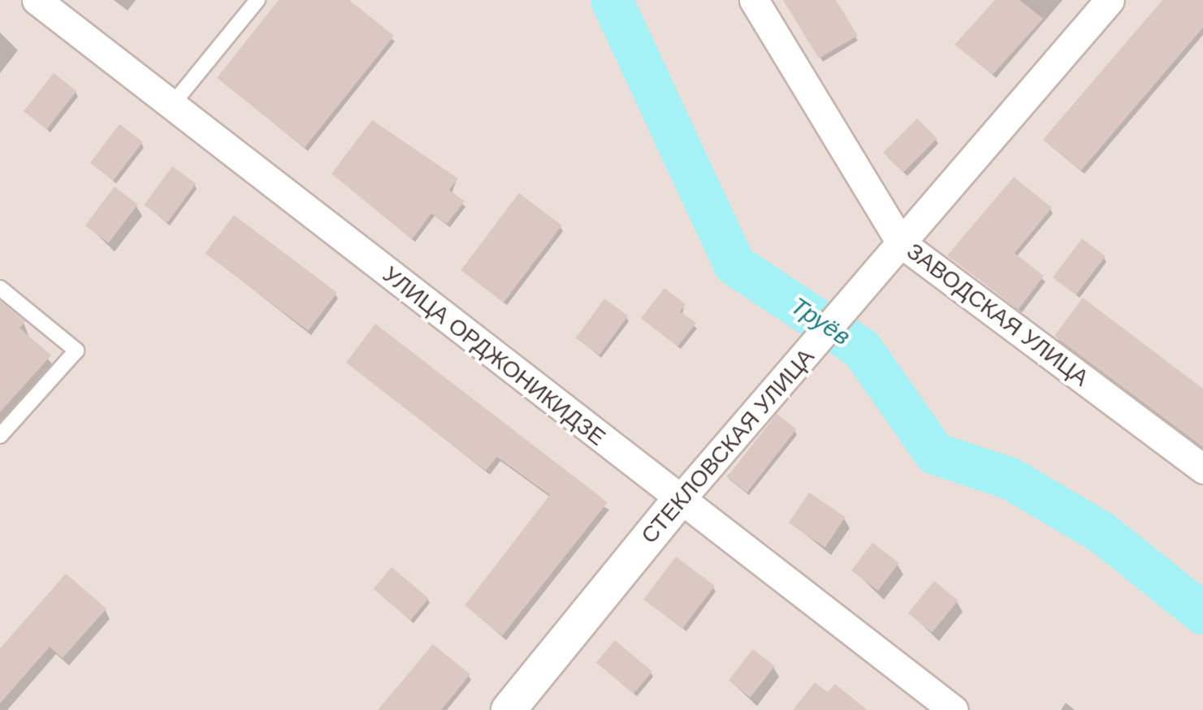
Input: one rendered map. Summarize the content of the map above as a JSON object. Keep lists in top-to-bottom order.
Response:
{
  "streets": {
    "street": ["ЗАВОДСКАЯ УЛИЦА", "УЛИЦА ОРДЖОНИКИДЗЕ", "СТЕКЛОВСКАЯ УЛИЦА"]
  },
  "crossings": [
    ["ЗАВОДСКАЯ УЛИЦА", "СТЕКЛОВСКАЯ УЛИЦА"],
    ["УЛИЦА ОРДЖОНИКИДЗЕ", "СТЕКЛОВСКАЯ УЛИЦА"]
  ],
  "water": ["Труёв"]
}
